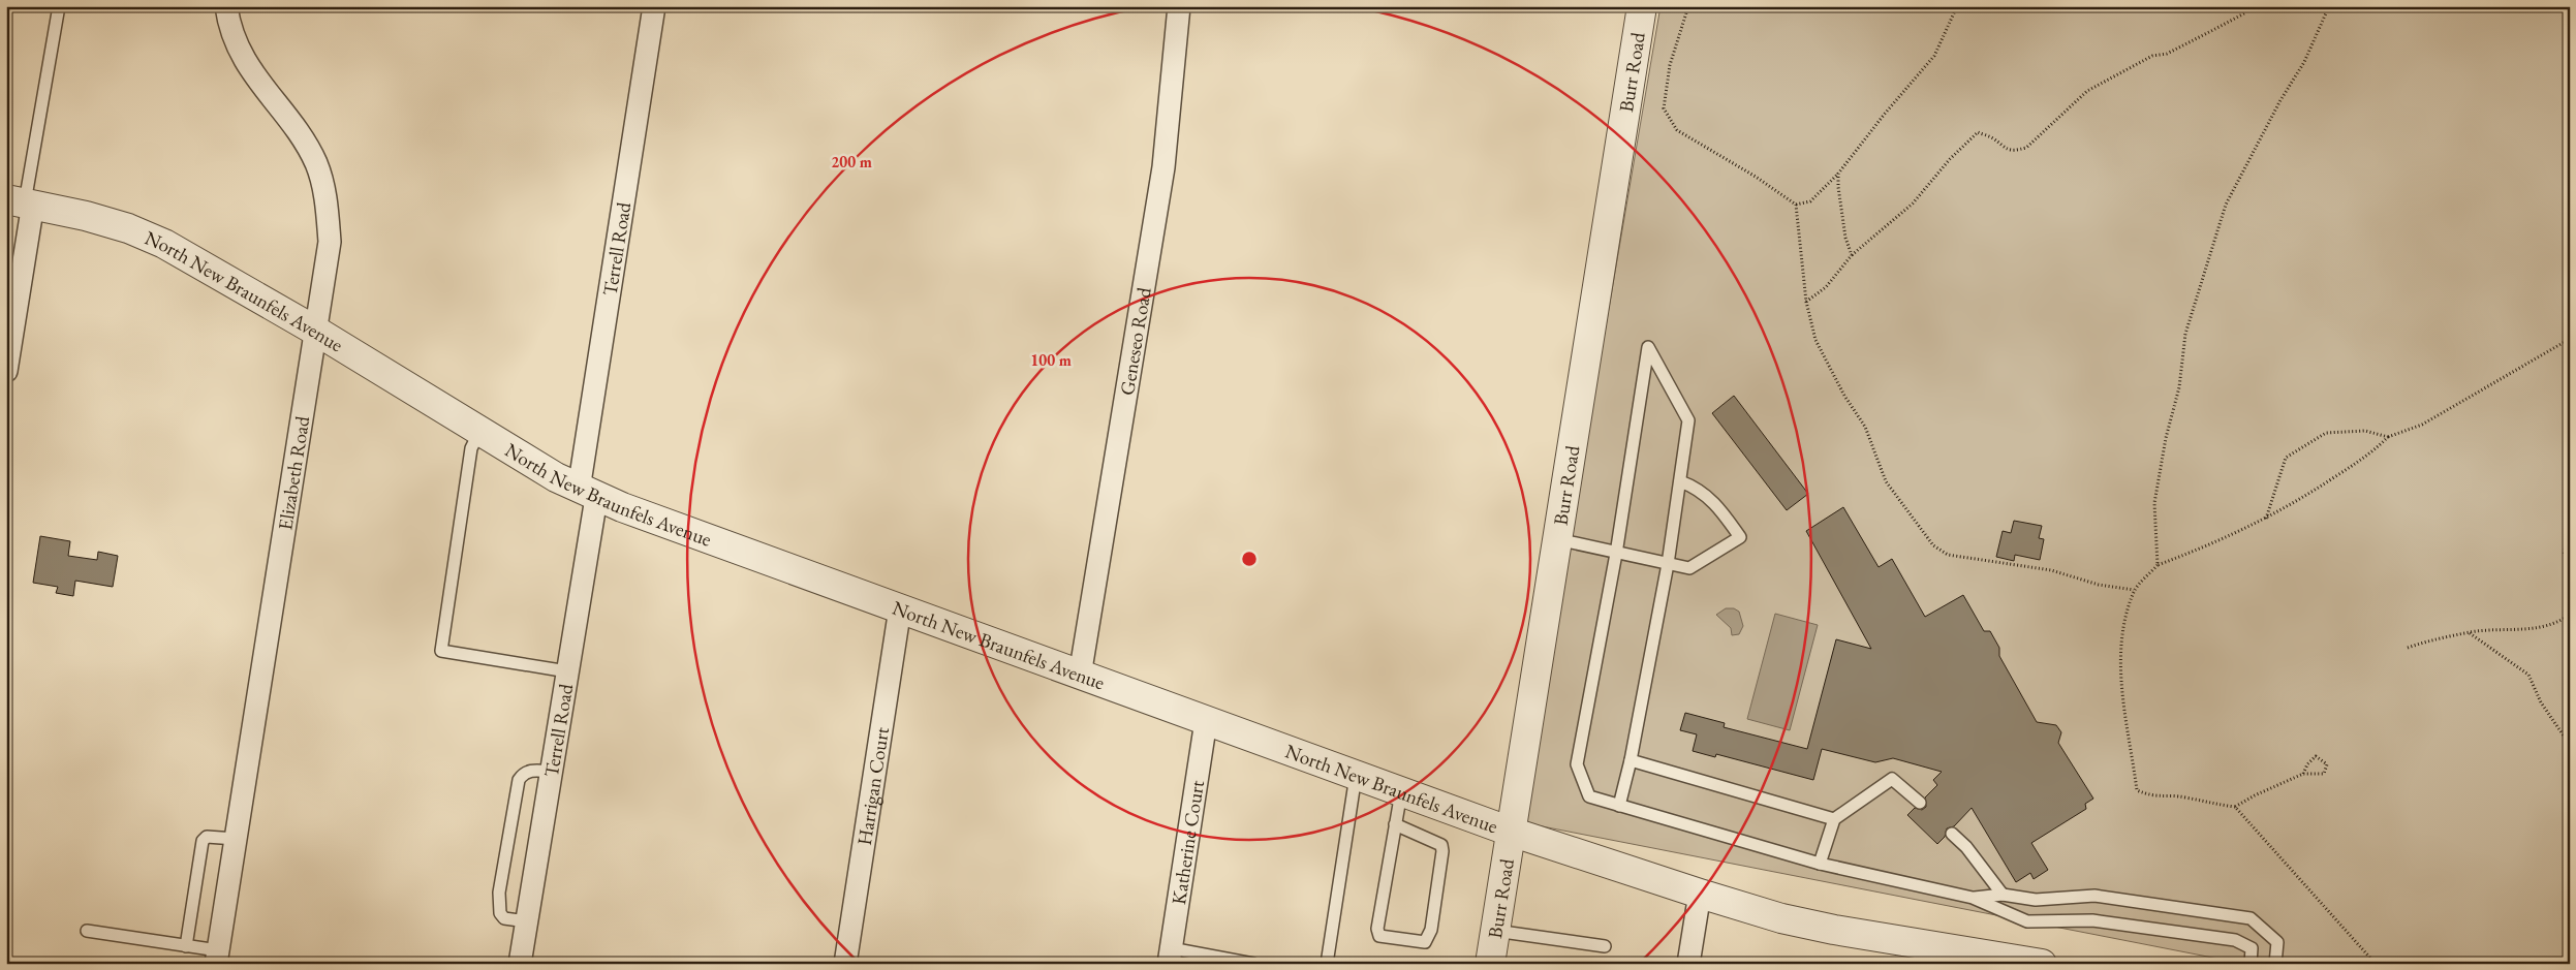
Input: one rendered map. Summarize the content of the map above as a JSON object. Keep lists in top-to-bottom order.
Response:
{
  "streets": {
    "street": [
      "Burr Road",
      "Terrell Road",
      "North New Braunfels Avenue",
      "Geneseo Road",
      "Elizabeth Road",
      "Harrigan Court",
      "Katherine Court"
    ]
  },
  "crossings": [
    ["Burr Road", "North New Braunfels Avenue"],
    ["Terrell Road", "North New Braunfels Avenue"],
    ["North New Braunfels Avenue", "Geneseo Road"],
    ["North New Braunfels Avenue", "Elizabeth Road"],
    ["North New Braunfels Avenue", "Harrigan Court"],
    ["North New Braunfels Avenue", "Katherine Court"]
  ],
  "rings": ["200 m", "100 m"]
}
